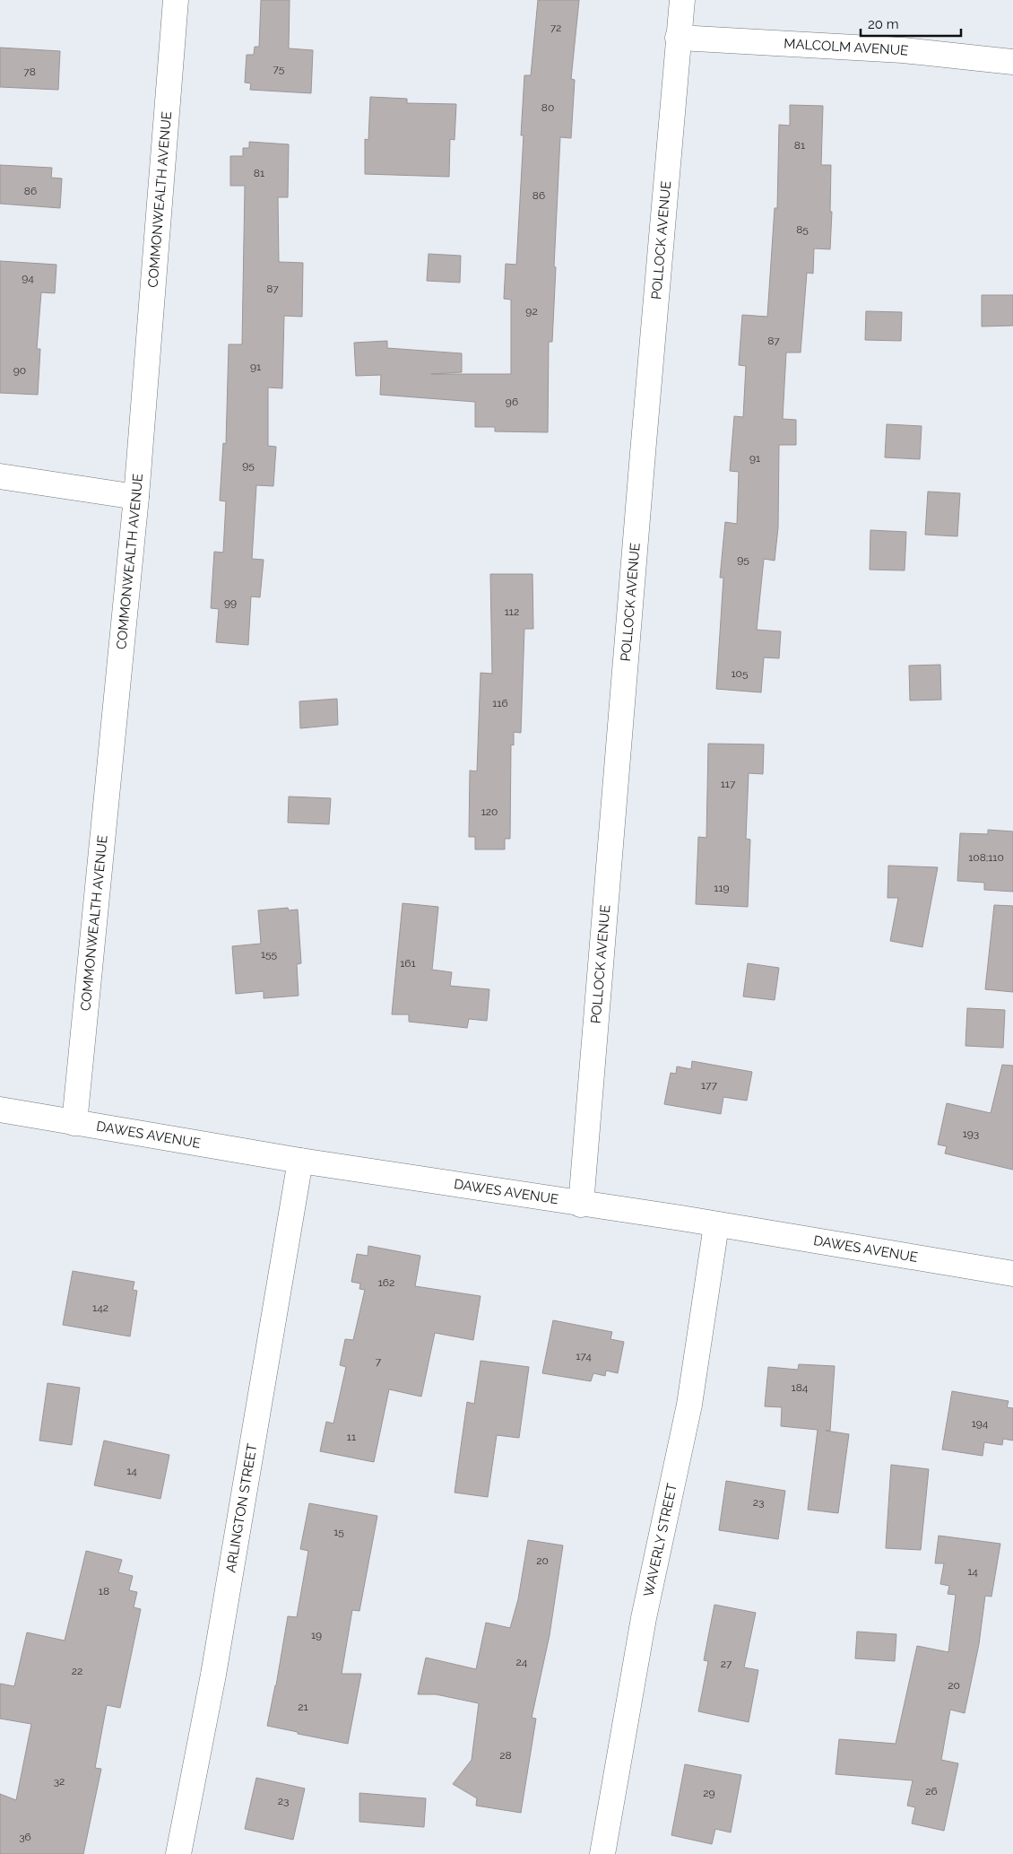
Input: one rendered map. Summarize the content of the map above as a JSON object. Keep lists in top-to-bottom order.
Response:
{
  "streets": {
    "street": [
      "MALCOLM AVENUE",
      "COMMONWEALTH AVENUE",
      "POLLOCK AVENUE",
      "DAWES AVENUE",
      "ARLINGTON STREET",
      "WAVERLY STREET"
    ]
  },
  "crossings": [
    ["MALCOLM AVENUE", "POLLOCK AVENUE"],
    ["COMMONWEALTH AVENUE", "DAWES AVENUE"],
    ["POLLOCK AVENUE", "DAWES AVENUE"],
    ["DAWES AVENUE", "ARLINGTON STREET"],
    ["DAWES AVENUE", "WAVERLY STREET"]
  ],
  "house_numbers": [
    "72",
    "75",
    "78",
    "80",
    "81",
    "81",
    "86",
    "86",
    "85",
    "94",
    "87",
    "92",
    "87",
    "91",
    "90",
    "96",
    "91",
    "95",
    "95",
    "99",
    "112",
    "105",
    "116",
    "117",
    "120",
    "108;110",
    "119",
    "155",
    "161",
    "177",
    "193",
    "162",
    "142",
    "174",
    "7",
    "184",
    "194",
    "11",
    "14",
    "23",
    "15",
    "20",
    "14",
    "18",
    "19",
    "24",
    "27",
    "22",
    "20",
    "21",
    "28",
    "32",
    "26",
    "29",
    "23",
    "36"
  ],
  "scale_bar": "20 m"
}
